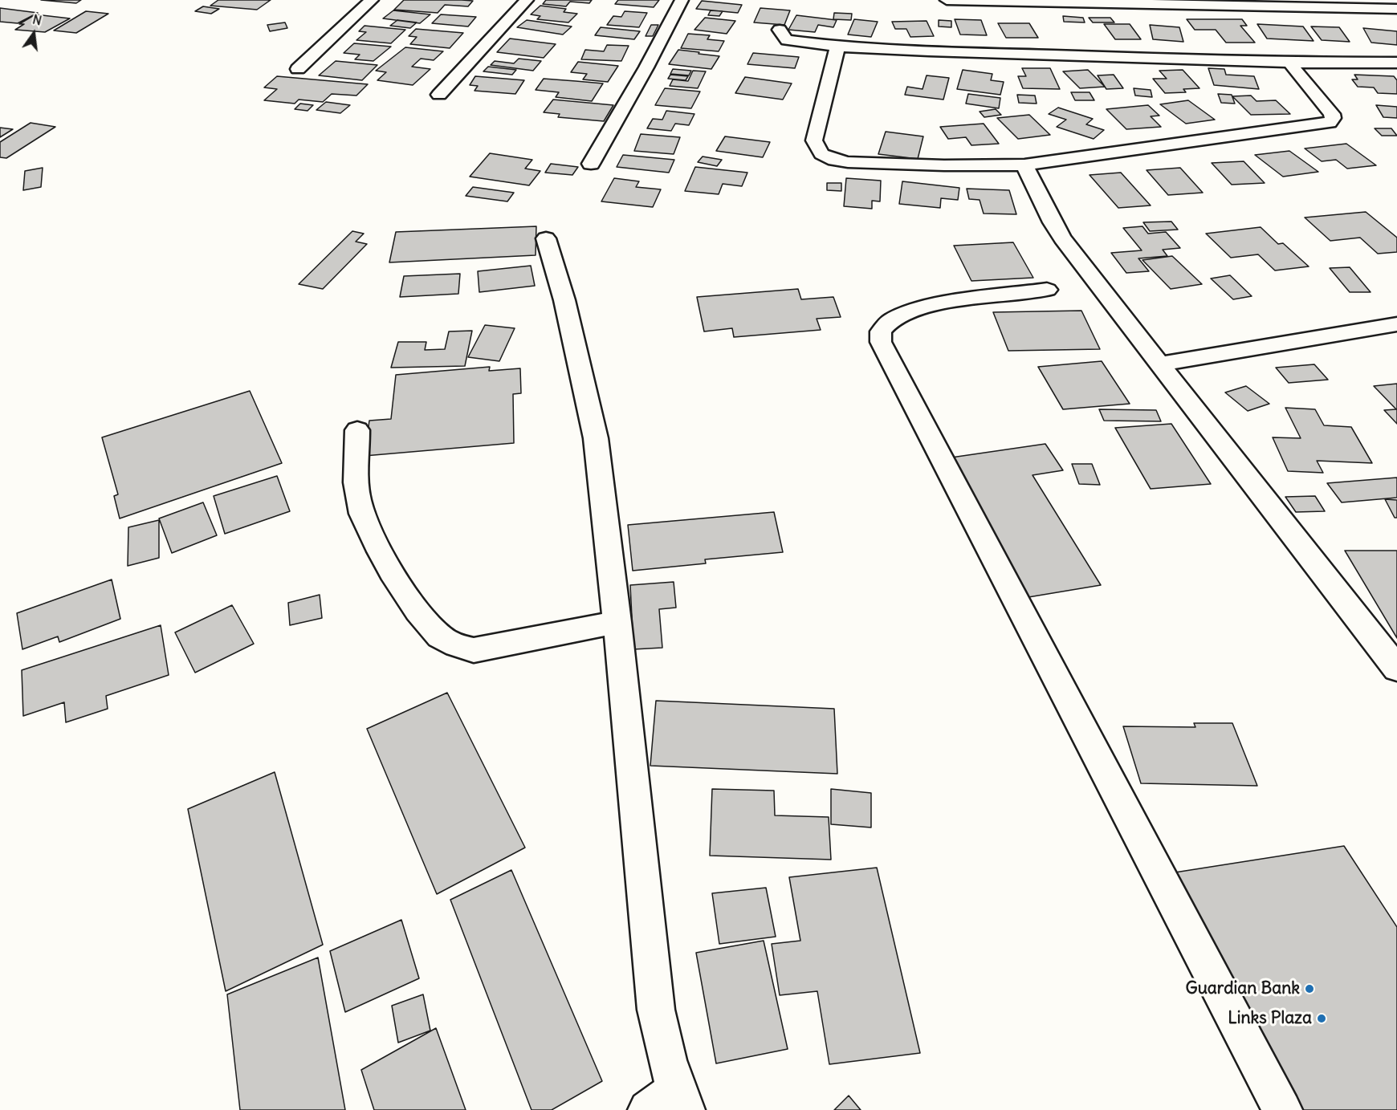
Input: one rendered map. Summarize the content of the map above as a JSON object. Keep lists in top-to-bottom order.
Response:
{
  "places": ["Guardian Bank", "Links Plaza"],
  "north": "top"
}
